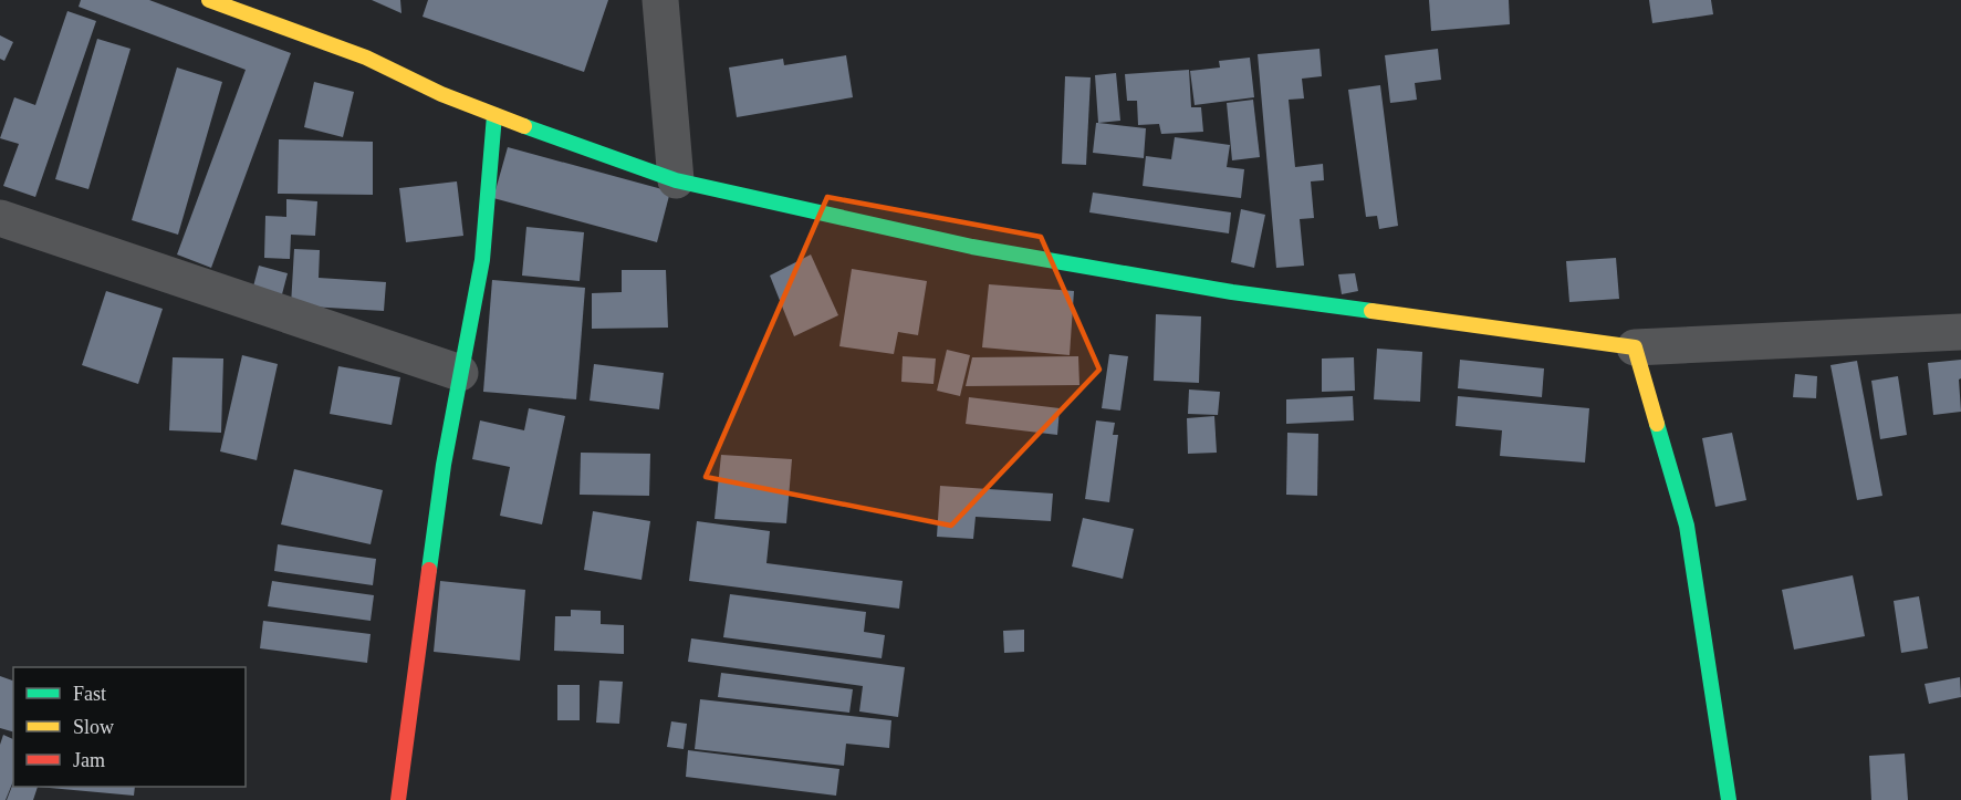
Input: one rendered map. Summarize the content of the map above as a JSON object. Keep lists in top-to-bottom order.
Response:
{
  "legend": ["Fast", "Slow", "Jam"]
}
